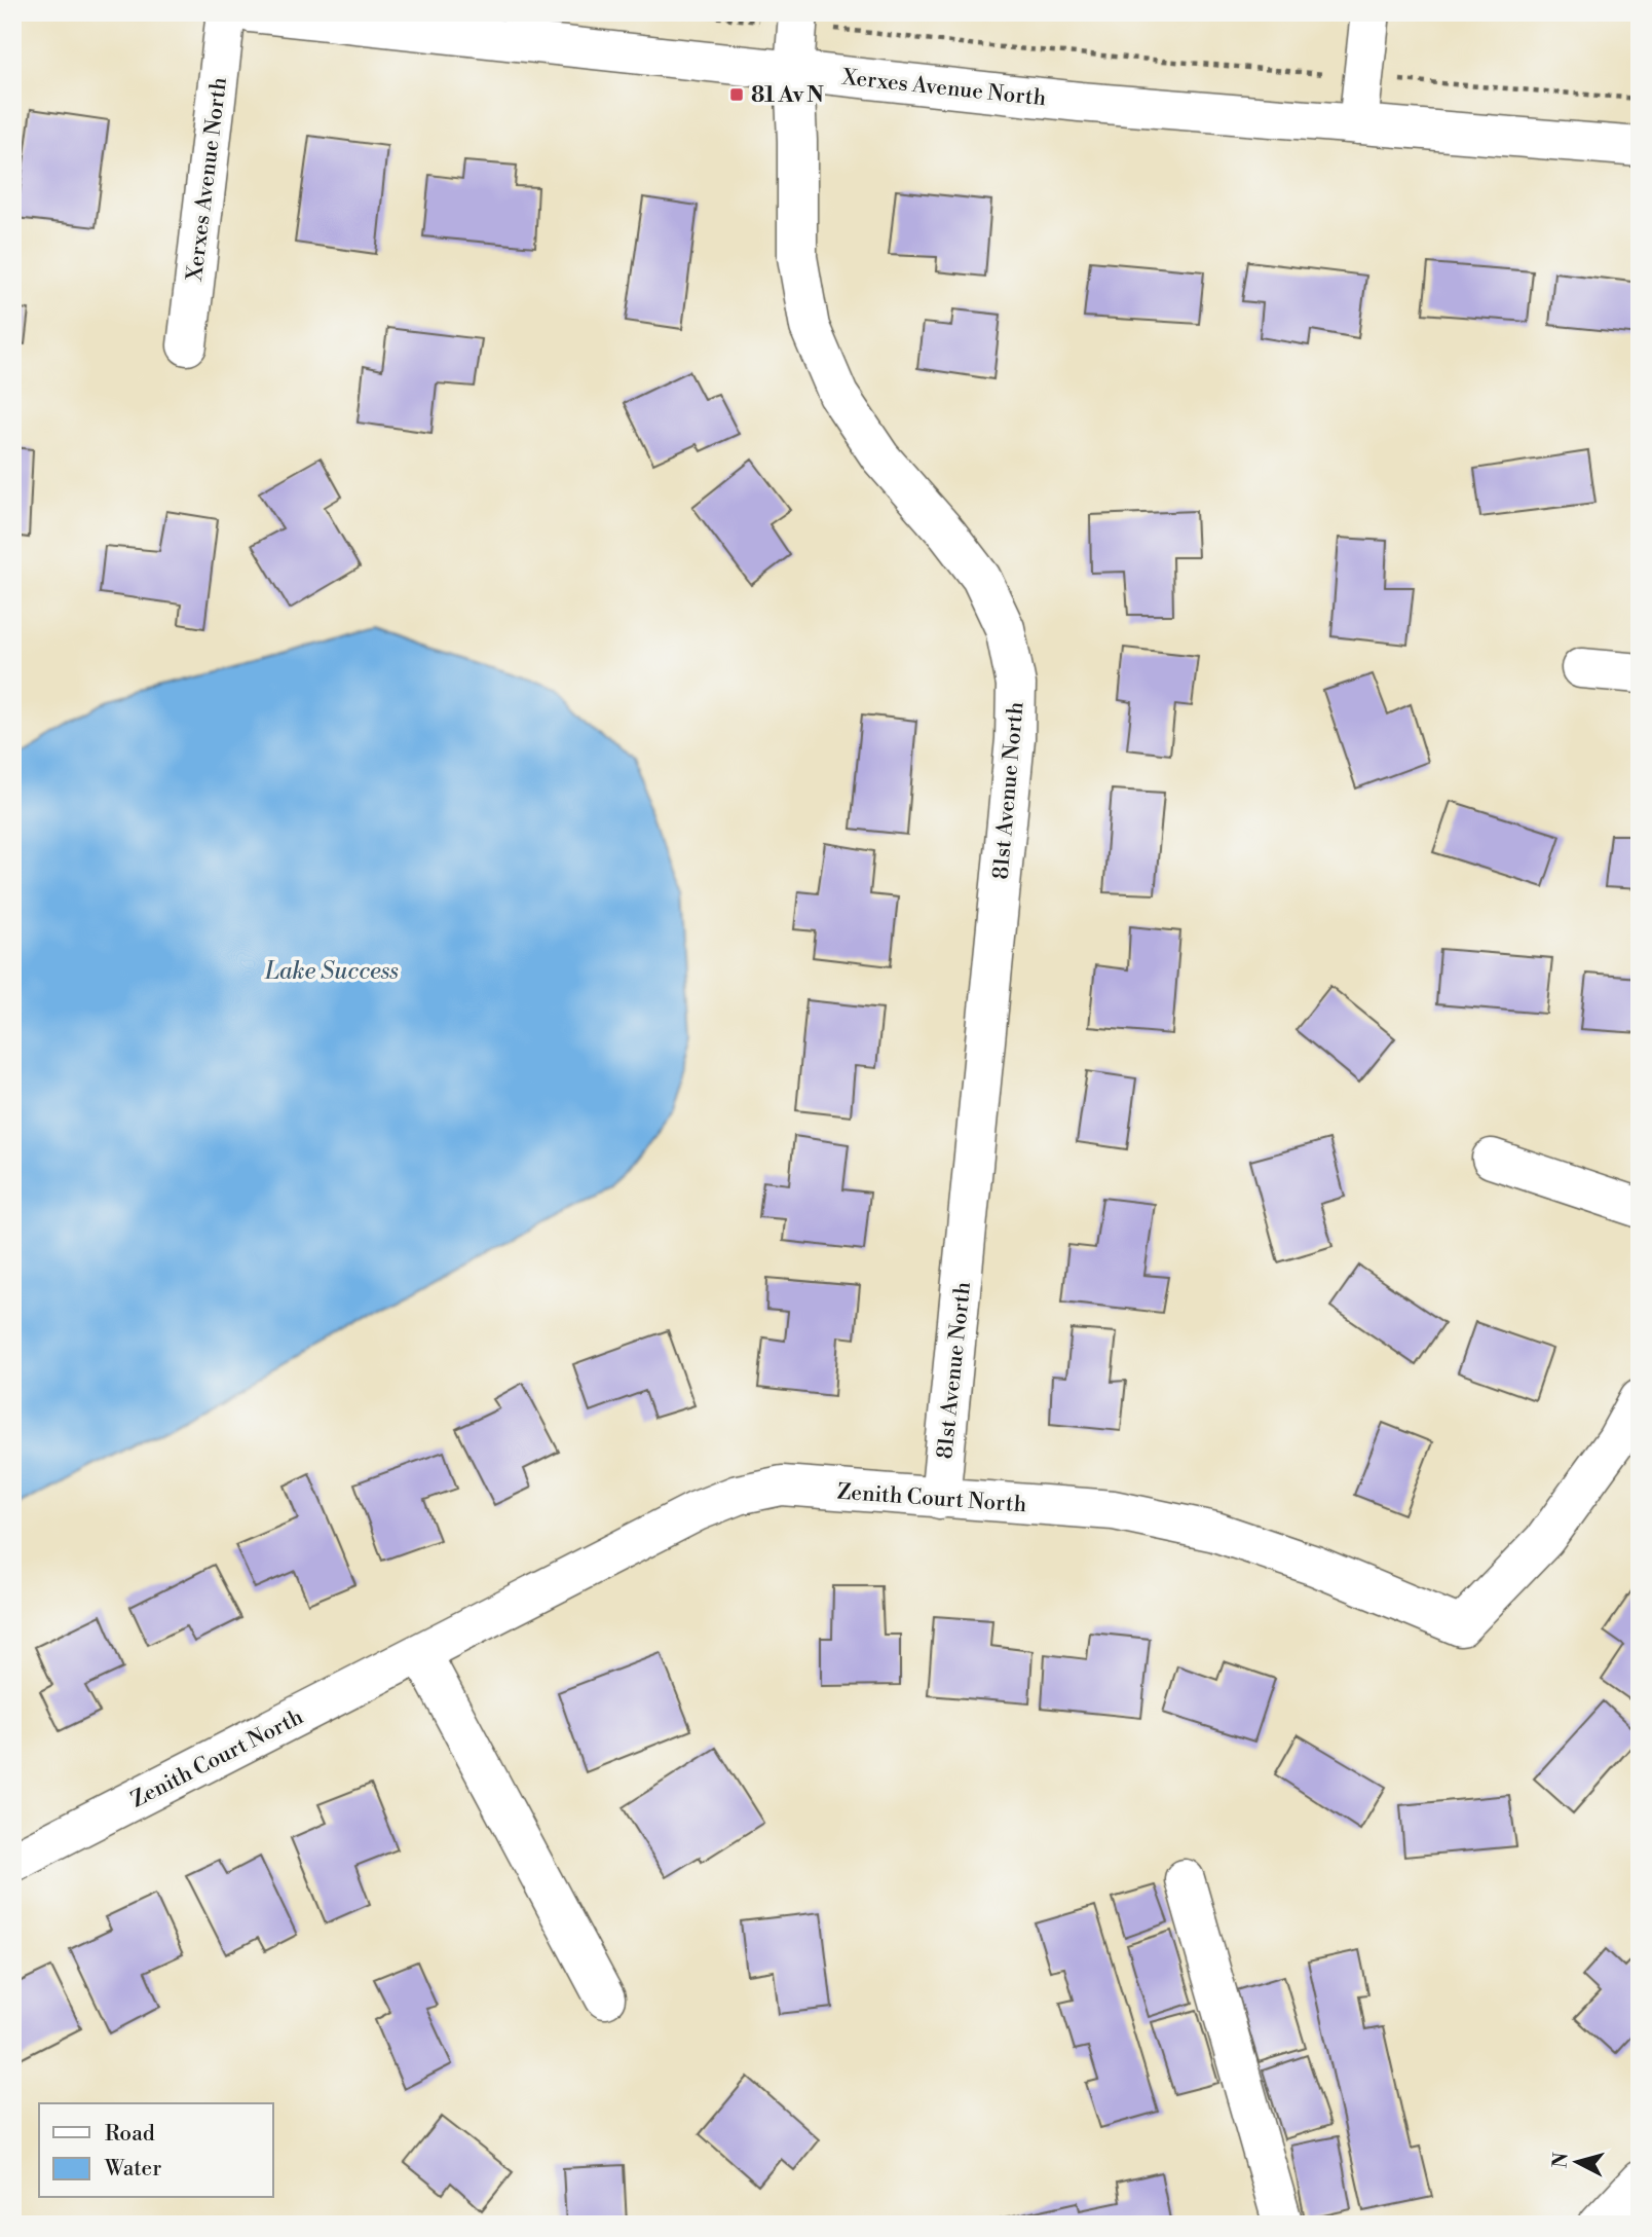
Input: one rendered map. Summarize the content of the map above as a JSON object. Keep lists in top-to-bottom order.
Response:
{
  "streets": {
    "street": ["Xerxes Avenue North", "81st Avenue North", "Zenith Court North"]
  },
  "crossings": [
    ["Xerxes Avenue North", "81st Avenue North"],
    ["81st Avenue North", "Zenith Court North"]
  ],
  "water": ["Lake Success"],
  "places": {
    "transit": ["81 Av N"]
  },
  "legend": ["Road", "Water"],
  "north": "left"
}
